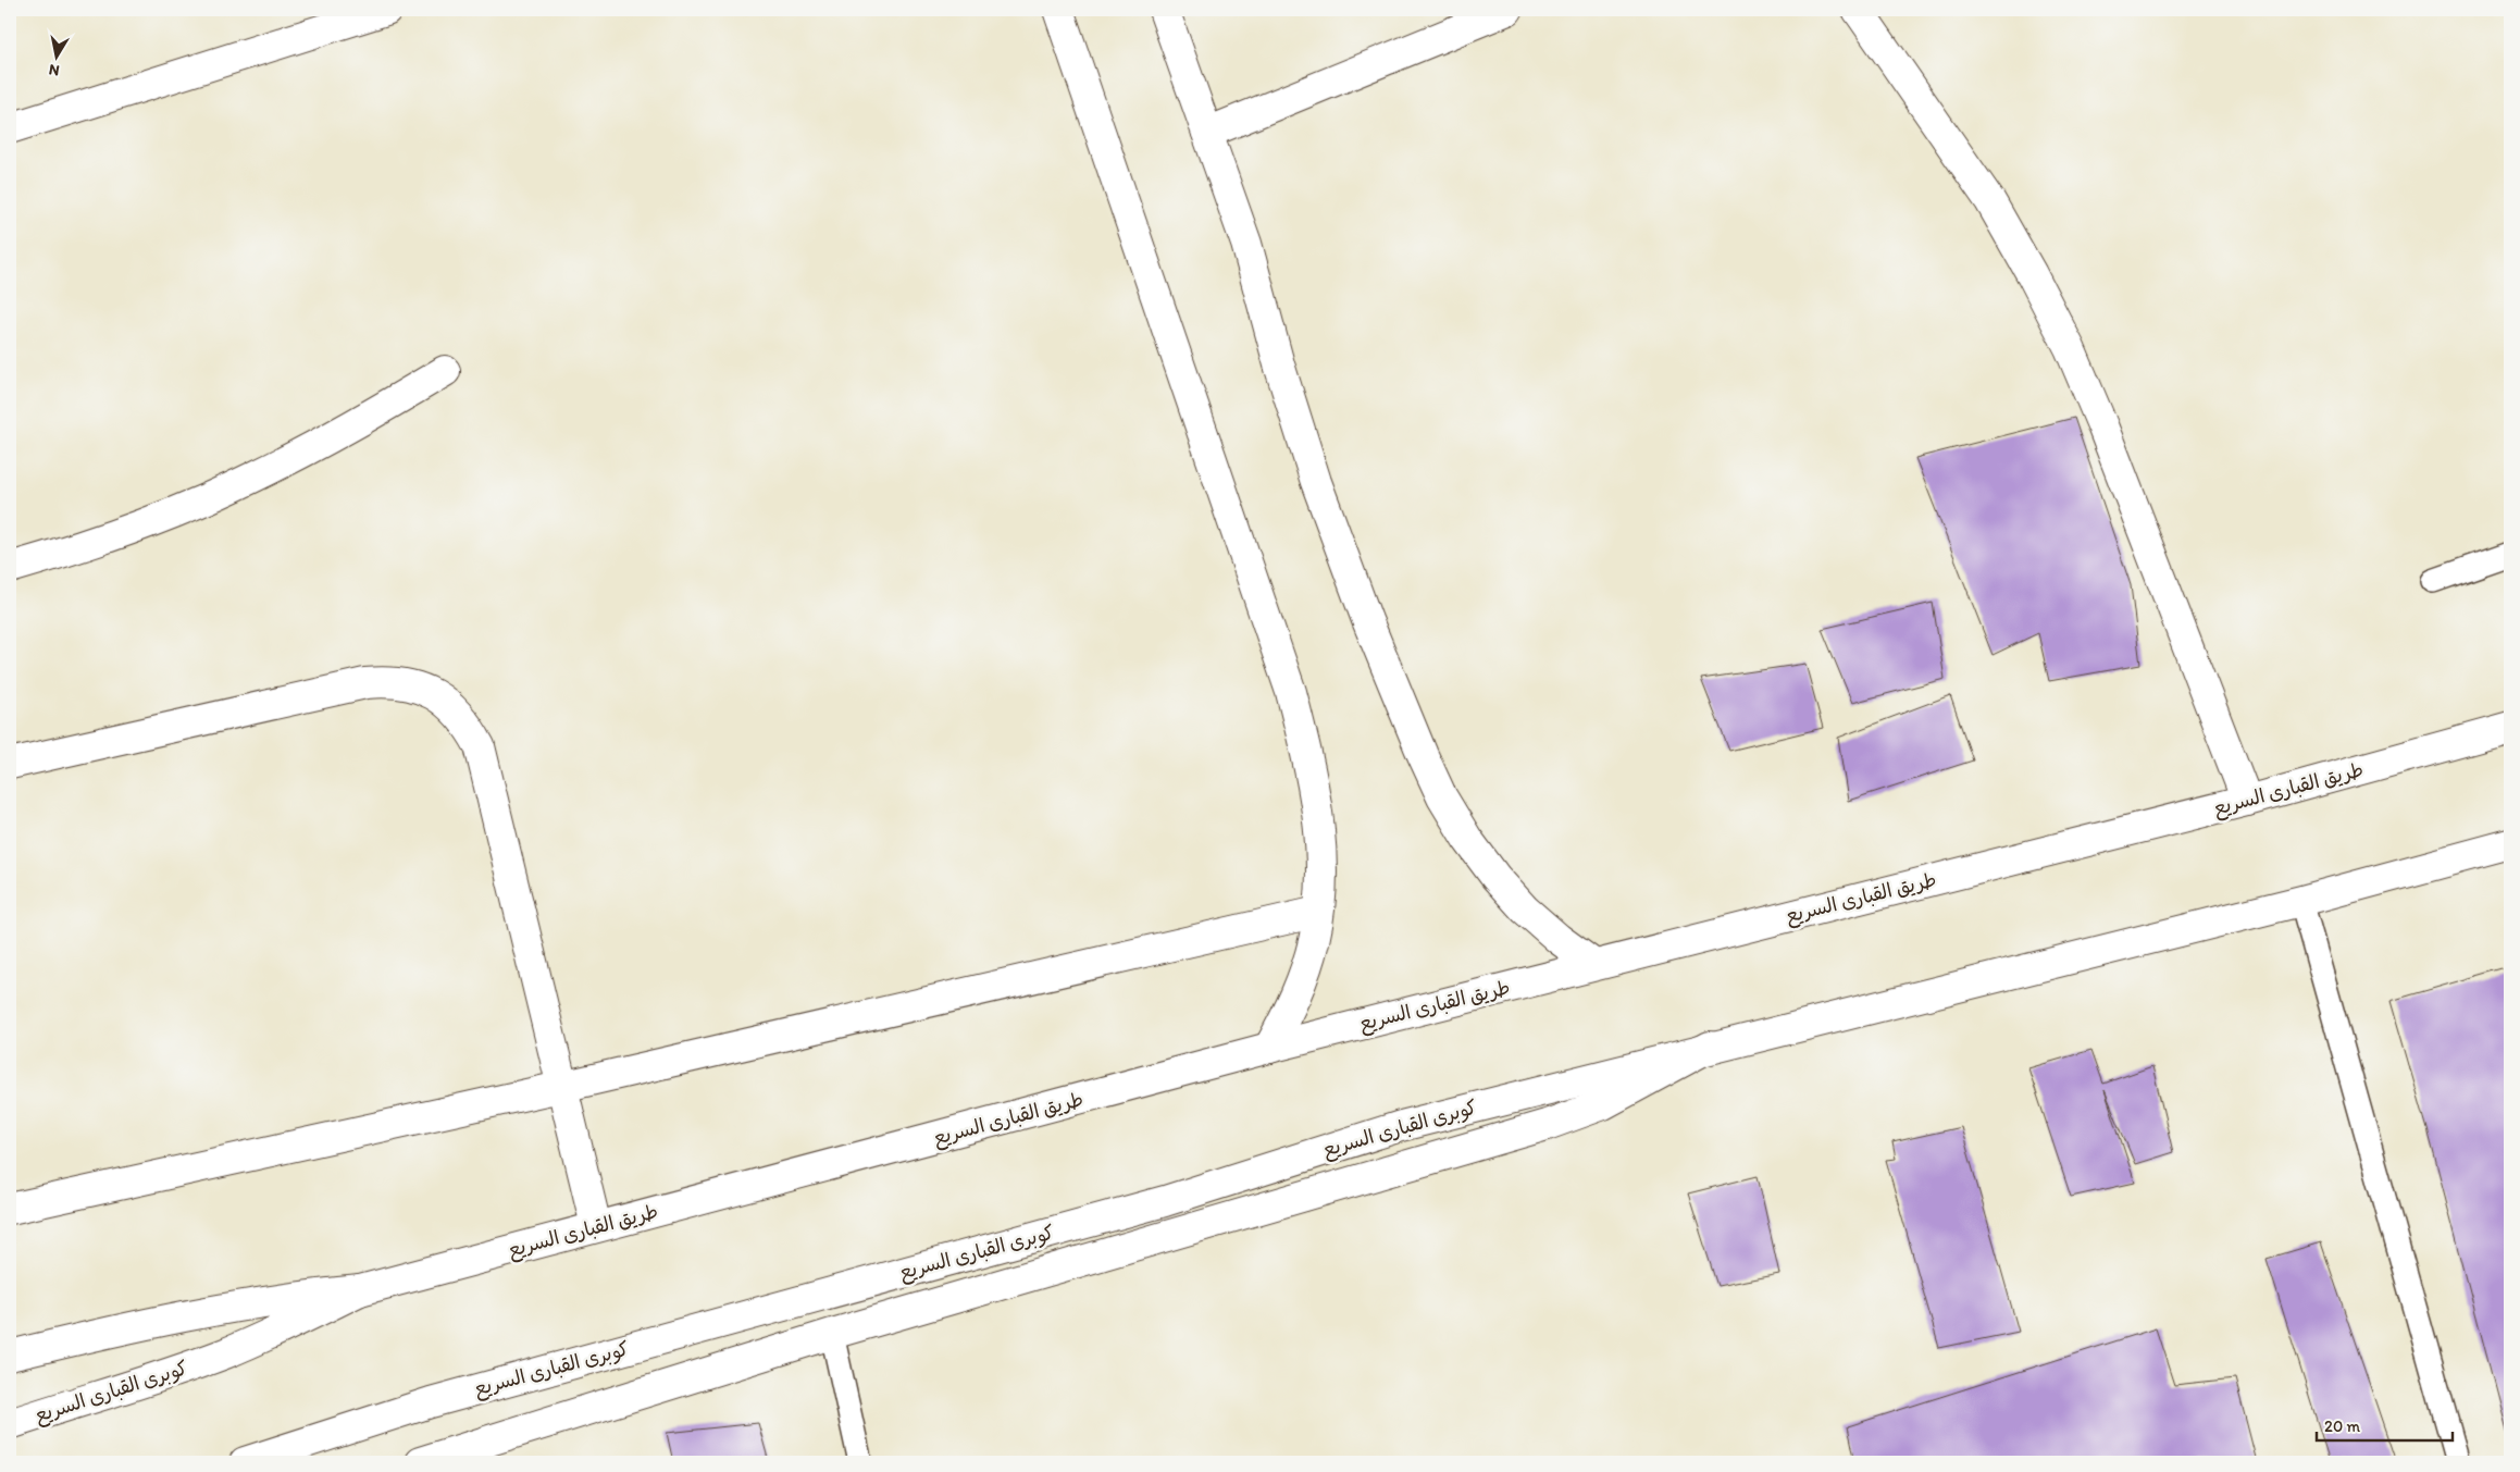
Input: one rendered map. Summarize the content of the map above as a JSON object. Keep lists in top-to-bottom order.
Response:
{
  "streets": {
    "main road": ["طريق القبارى السريع", "كوبرى القبارى السريع"]
  },
  "crossings": [
    ["طريق القبارى السريع", "كوبرى القبارى السريع"]
  ],
  "scale_bar": "20 m",
  "north": "bottom"
}
